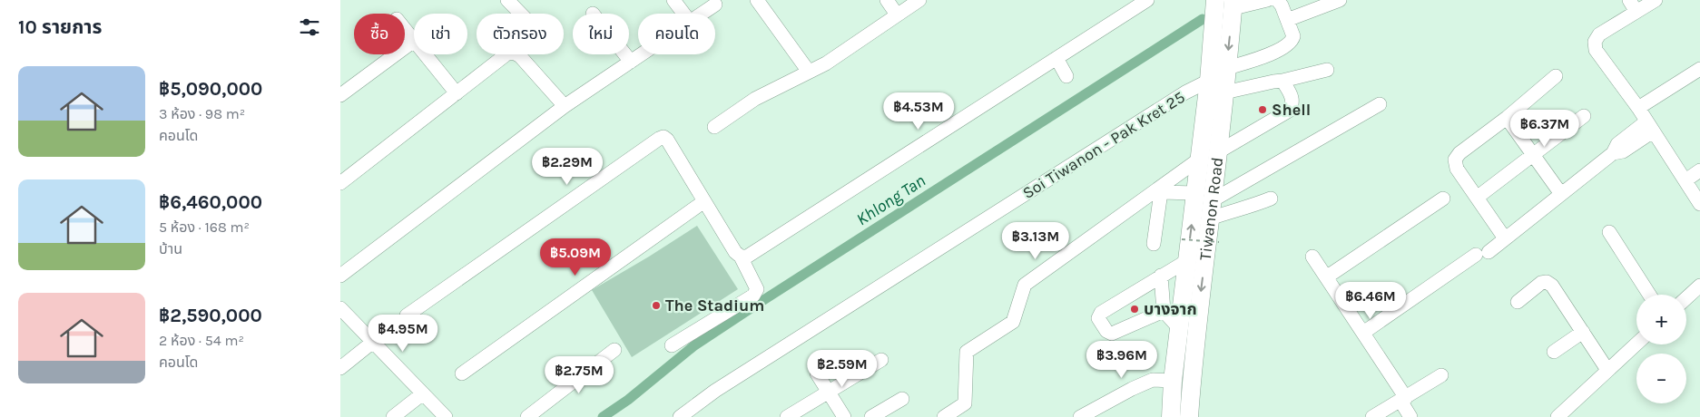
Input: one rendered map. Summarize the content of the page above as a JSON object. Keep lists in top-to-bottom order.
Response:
{
  "streets": {
    "main road": ["Tiwanon Road"],
    "street": ["Soi Tiwanon - Pak Kret 25"]
  },
  "crossings": [
    ["Soi Tiwanon - Pak Kret 25", "Tiwanon Road"]
  ],
  "water": ["Khlong Tan"],
  "places": ["Shell", "The Stadium", "บางจาก"],
  "page": {
    "heading": "10 รายการ",
    "chip": [
      "ซื้อ",
      "เช่า",
      "ตัวกรอง",
      "ใหม่",
      "คอนโด"
    ],
    "list": [
      {
        "name": "฿5,090,000",
        "note": "3 ห้อง · 98 m² · คอนโด"
      },
      {
        "name": "฿6,460,000",
        "note": "5 ห้อง · 168 m² · บ้าน"
      },
      {
        "name": "฿2,590,000",
        "note": "2 ห้อง · 54 m² · คอนโด"
      }
    ],
    "price": [
      "฿4.53M",
      "฿6.37M",
      "฿2.29M",
      "฿3.13M",
      "฿5.09M",
      "฿6.46M",
      "฿4.95M",
      "฿3.96M",
      "฿2.59M",
      "฿2.75M"
    ],
    "map_buttons": ["+", "−"]
  }
}
